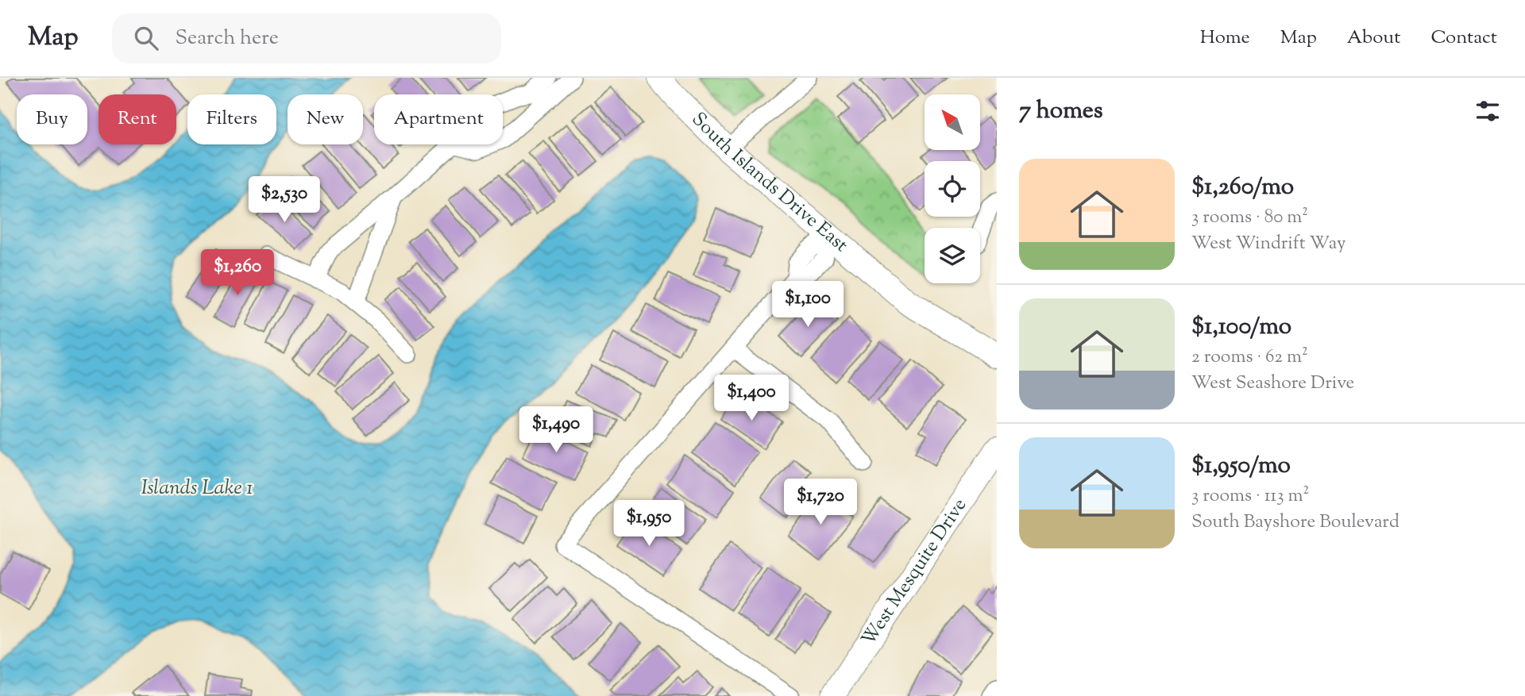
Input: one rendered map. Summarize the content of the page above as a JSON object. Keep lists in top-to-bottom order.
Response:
{
  "streets": {
    "street": ["South Islands Drive East", "West Mesquite Drive"]
  },
  "water": ["Islands Lake 1"],
  "north": "top left",
  "page": {
    "header": "Map",
    "search": "Search here",
    "nav": [
      "Home",
      "Map",
      "About",
      "Contact"
    ],
    "heading": "7 homes",
    "chip": [
      "Buy",
      "Rent",
      "Filters",
      "New",
      "Apartment"
    ],
    "list": [
      {
        "name": "$1,260/mo",
        "note": "3 rooms · 80 m² · West Windrift Way"
      },
      {
        "name": "$1,100/mo",
        "note": "2 rooms · 62 m² · West Seashore Drive"
      },
      {
        "name": "$1,950/mo",
        "note": "3 rooms · 113 m² · South Bayshore Boulevard"
      }
    ],
    "price": [
      "$2,530",
      "$1,260",
      "$1,100",
      "$1,400",
      "$1,490",
      "$1,720",
      "$1,950"
    ]
  }
}
